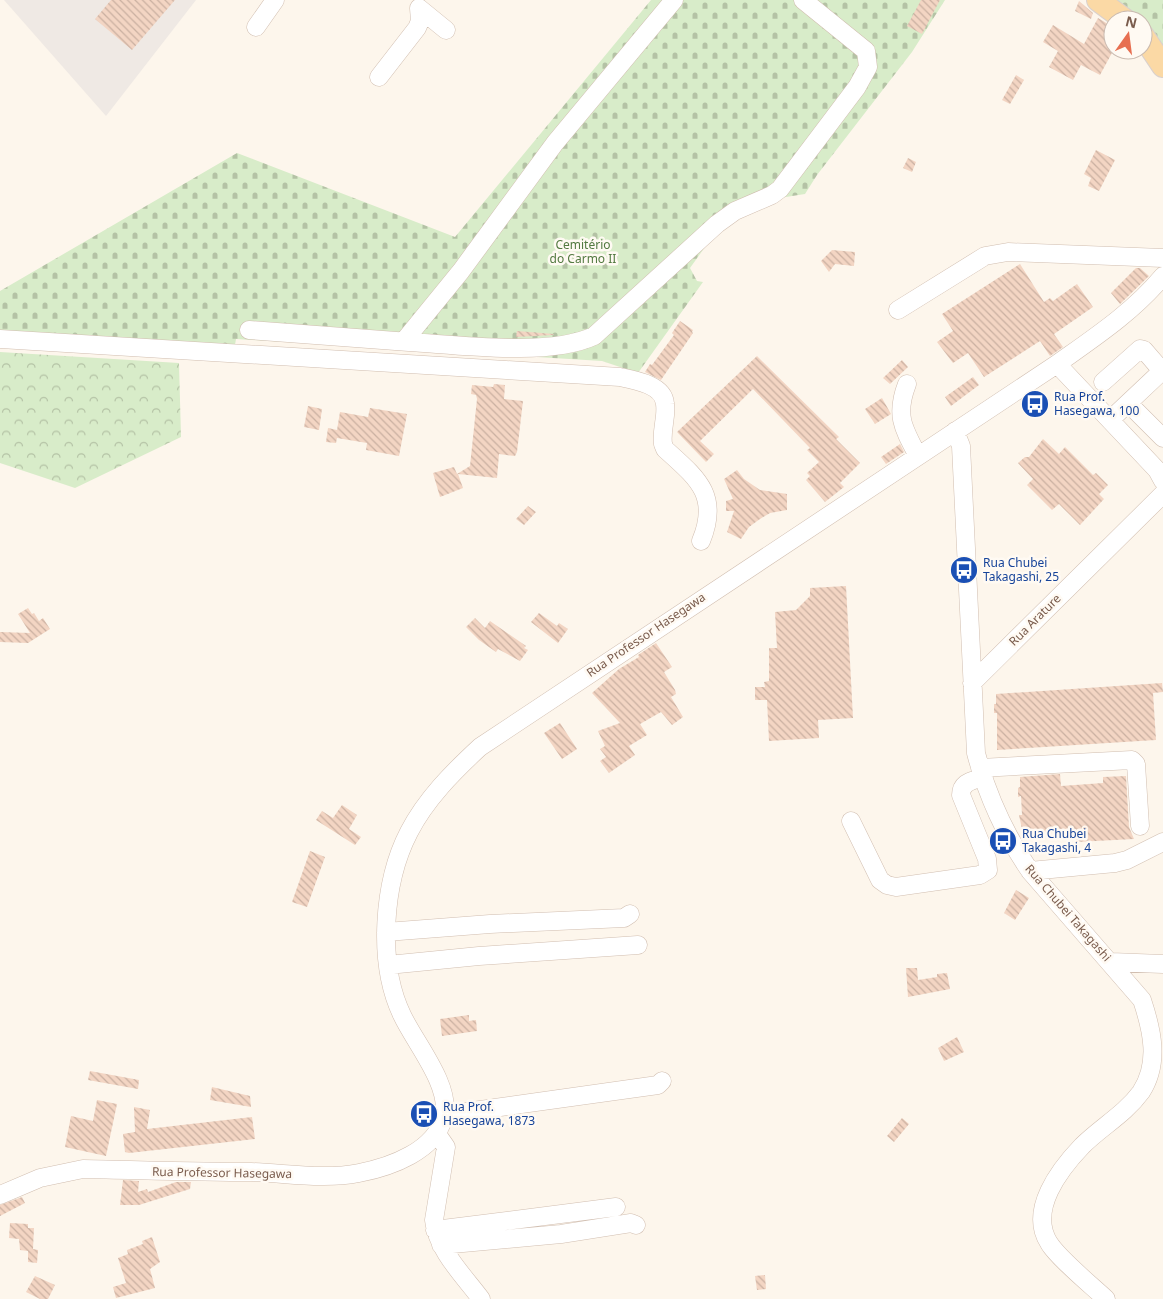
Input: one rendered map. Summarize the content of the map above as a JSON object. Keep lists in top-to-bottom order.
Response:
{
  "streets": {
    "street": ["Rua Arature", "Rua Professor Hasegawa", "Rua Chubei Takagashi"]
  },
  "crossings": [
    ["Rua Arature", "Rua Chubei Takagashi"],
    ["Rua Professor Hasegawa", "Rua Chubei Takagashi"]
  ],
  "parks": ["Cemitério do Carmo II"],
  "places": {
    "bus stop": [
      "Rua Prof. Hasegawa, 100",
      "Rua Chubei Takagashi, 25",
      "Rua Chubei Takagashi, 4",
      "Rua Prof. Hasegawa, 1873"
    ]
  },
  "north": "top"
}
